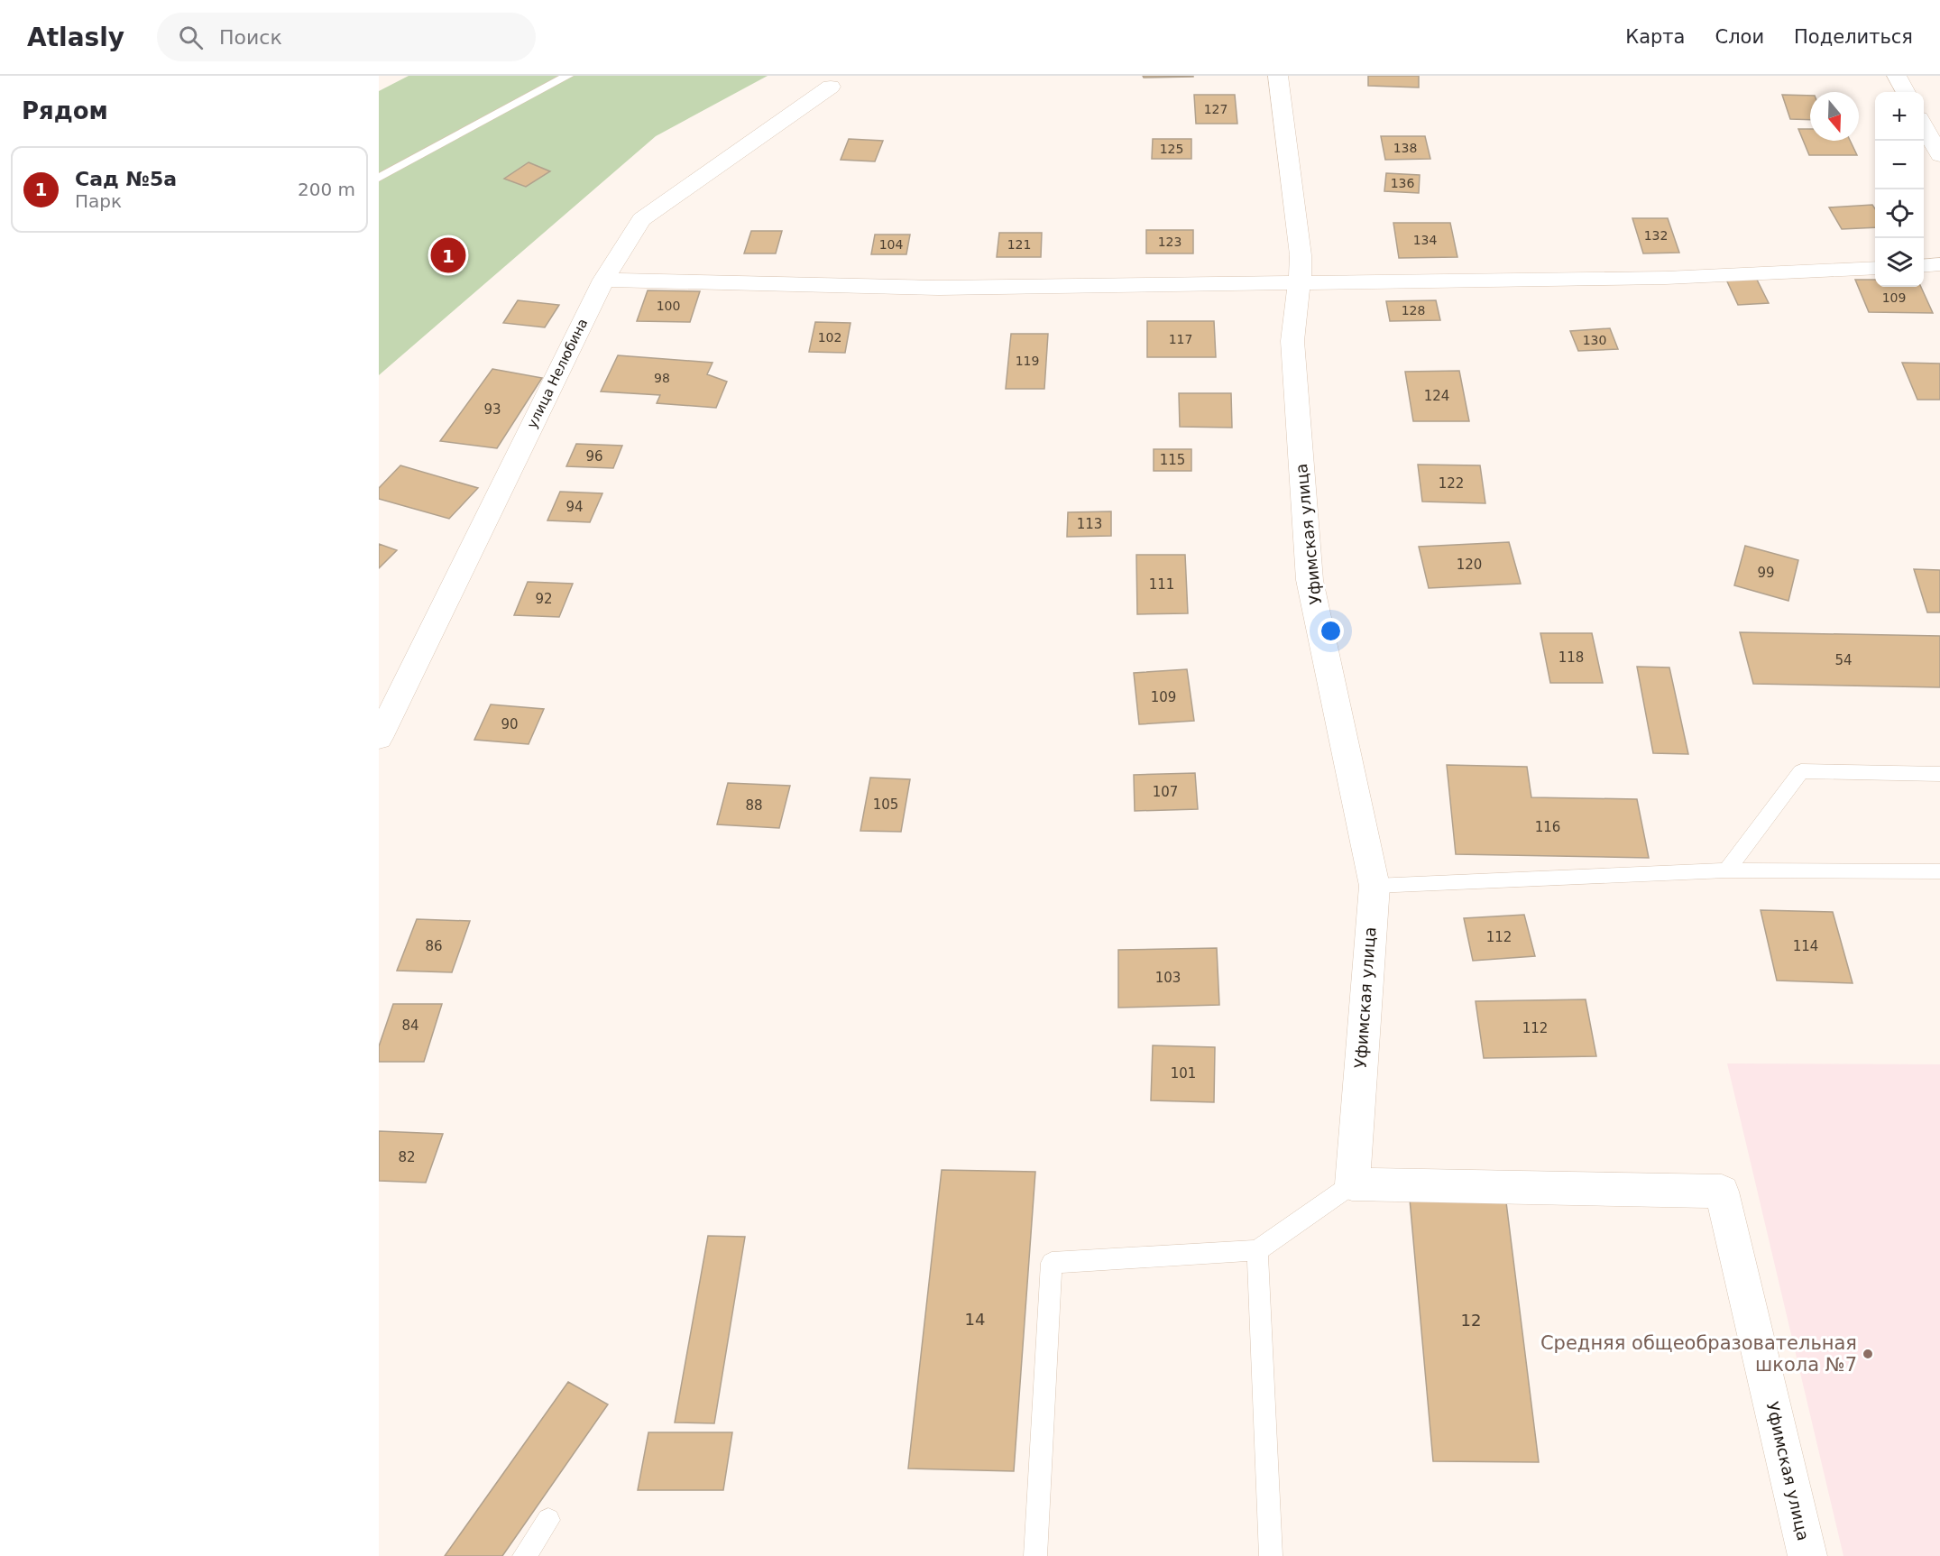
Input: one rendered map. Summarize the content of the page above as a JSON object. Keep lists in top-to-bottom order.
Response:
{
  "streets": {
    "street": ["улица Нелюбина", "Уфимская улица"]
  },
  "places": ["Средняя общеобразовательная школа №7"],
  "house_numbers": [
    "127",
    "138",
    "125",
    "136",
    "132",
    "134",
    "123",
    "104",
    "121",
    "109",
    "100",
    "128",
    "102",
    "117",
    "130",
    "119",
    "98",
    "124",
    "93",
    "96",
    "115",
    "122",
    "94",
    "113",
    "120",
    "99",
    "111",
    "92",
    "118",
    "54",
    "109",
    "90",
    "107",
    "105",
    "88",
    "116",
    "112",
    "86",
    "114",
    "103",
    "84",
    "112",
    "101",
    "82",
    "14",
    "12"
  ],
  "north": "bottom",
  "page": {
    "header": "Atlasly",
    "search": "Поиск",
    "nav": ["Карта", "Слои", "Поделиться"],
    "heading": "Рядом",
    "map_buttons": ["+", "−"],
    "list": [
      {
        "mark": "1",
        "name": "Сад №5а",
        "note": "Парк",
        "value": "200 m"
      }
    ],
    "pins": "1"
  }
}
